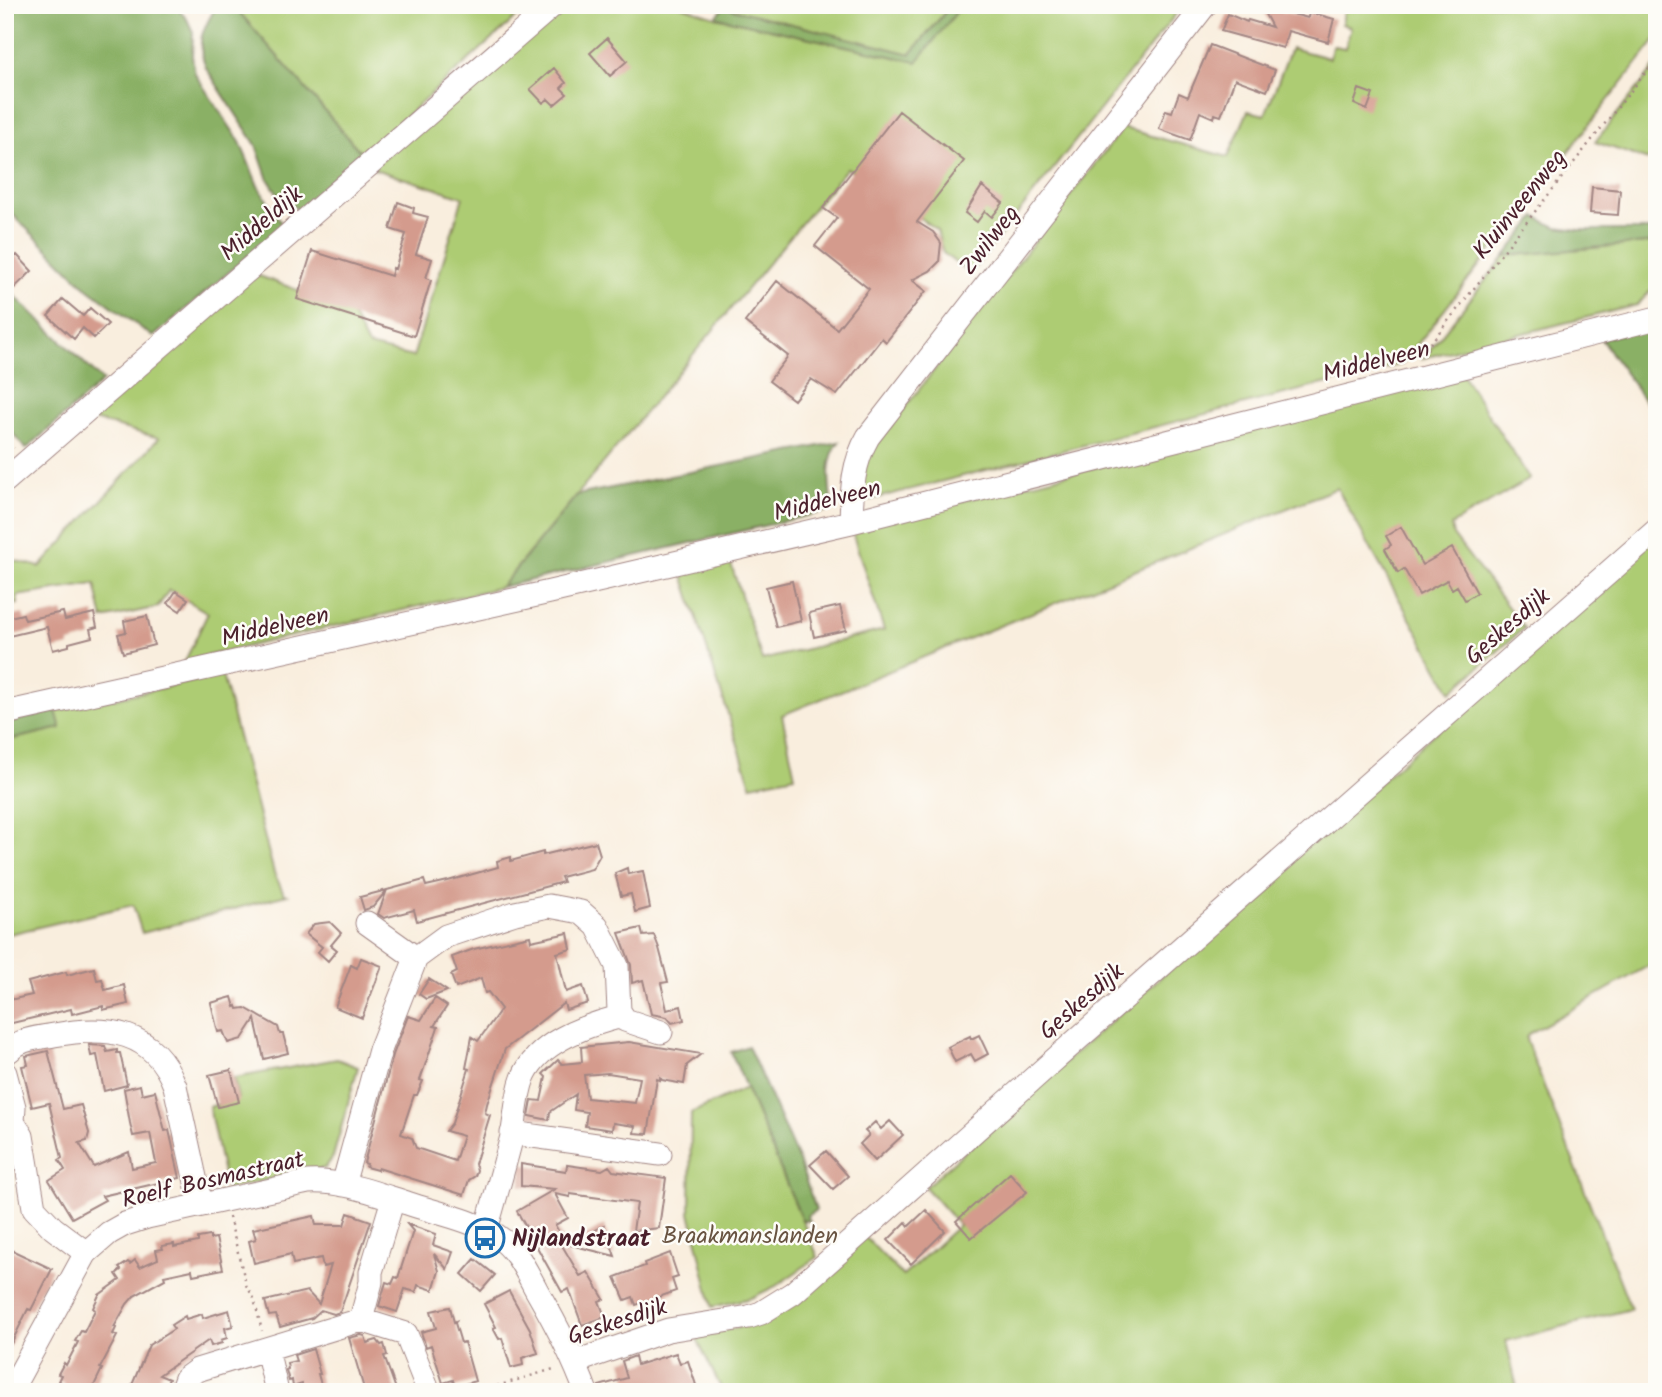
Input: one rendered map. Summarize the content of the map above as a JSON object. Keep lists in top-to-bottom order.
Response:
{
  "streets": {
    "street": [
      "Middeldijk",
      "Zwilweg",
      "Middelveen",
      "Geskesdijk",
      "Roelf Bosmastraat"
    ],
    "path": ["Kluinveenweg"]
  },
  "crossings": [
    ["Kluinveenweg", "Middelveen"],
    ["Zwilweg", "Middelveen"],
    ["Geskesdijk", "Roelf Bosmastraat"]
  ],
  "parks": ["Braakmanslanden"],
  "places": {
    "bus stop": ["Nijlandstraat"]
  }
}
